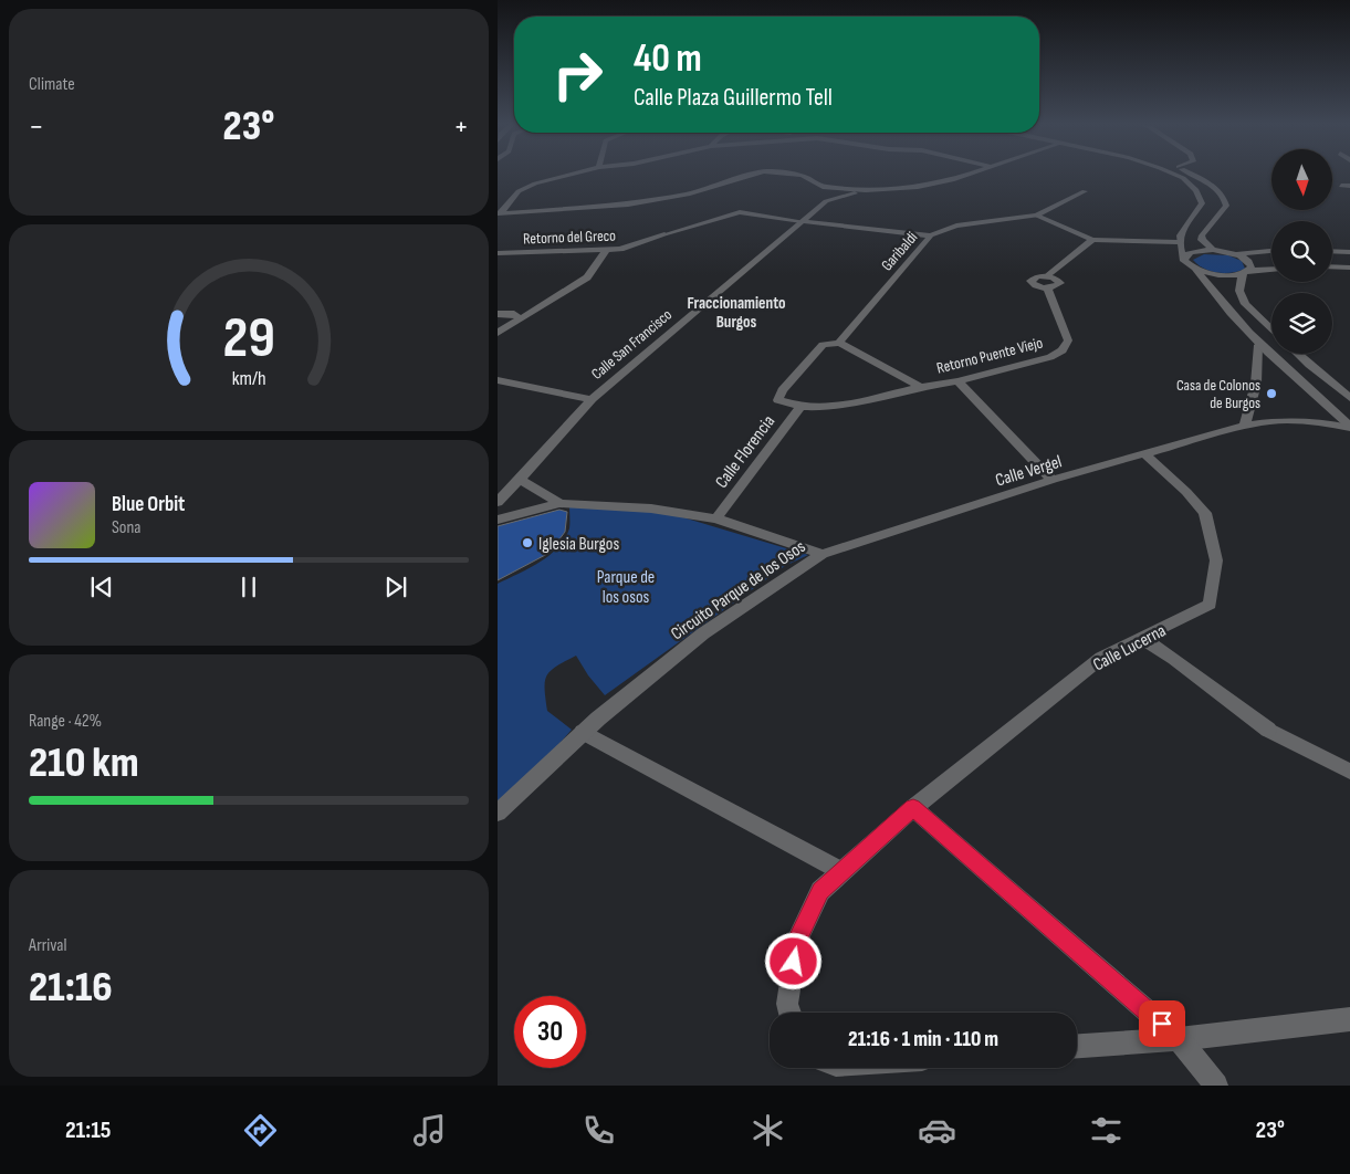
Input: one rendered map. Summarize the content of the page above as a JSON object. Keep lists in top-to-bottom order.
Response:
{
  "streets": {
    "street": [
      "Retorno del Greco",
      "Garibaldi",
      "Calle San Francisco",
      "Retorno Puente Viejo",
      "Calle Florencia",
      "Calle Vergel",
      "Circuito Parque de los Osos",
      "Calle Lucerna"
    ]
  },
  "crossings": [
    ["Retorno del Greco", "Calle San Francisco"],
    ["Retorno Puente Viejo", "Calle Florencia"],
    ["Calle Florencia", "Circuito Parque de los Osos"],
    ["Calle Vergel", "Circuito Parque de los Osos"],
    ["Calle Vergel", "Calle Lucerna"]
  ],
  "districts": ["Fraccionamiento Burgos"],
  "parks": ["Parque de los osos"],
  "places": ["Casa de Colonos de Burgos", "Iglesia Burgos"],
  "north": "bottom",
  "page": {
    "tile": [
      "Climate",
      ["Range · 42%", "210 km"],
      ["Arrival", "21:16"]
    ],
    "turn": ["40 m", "Calle Plaza Guillermo Tell"],
    "heat": ["−", "23°", "+"],
    "song": ["Blue Orbit", "Sona"],
    "limit": "30",
    "trip": "21:16 · 1 min · 110 m",
    "tabs": ["21:15", "23°"],
    "gauge": ["29", "km/h"]
  }
}
